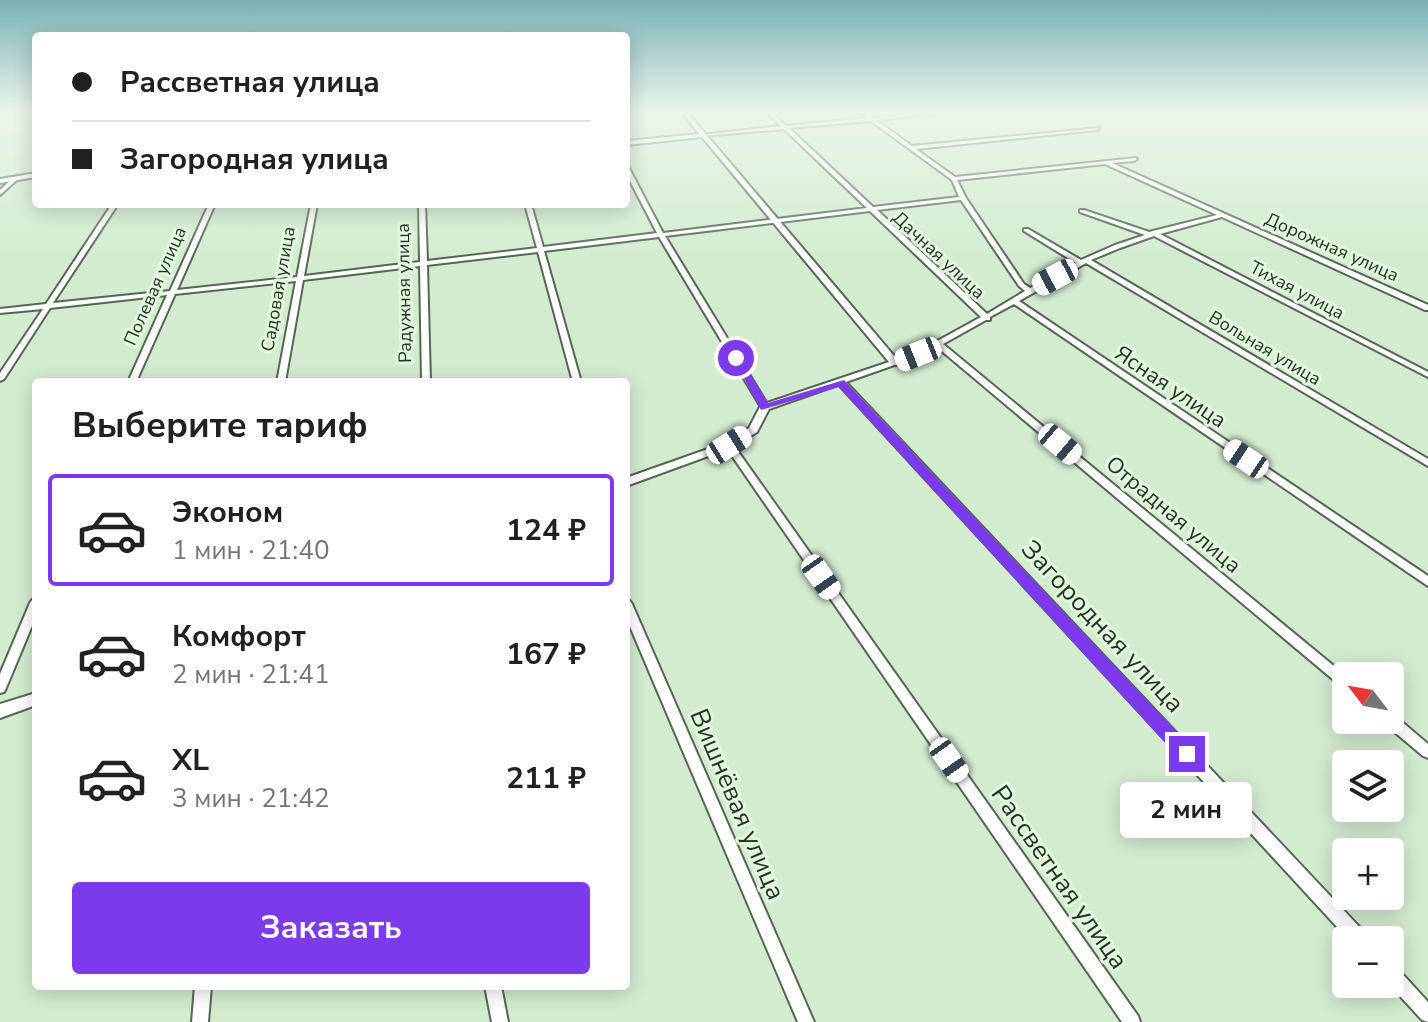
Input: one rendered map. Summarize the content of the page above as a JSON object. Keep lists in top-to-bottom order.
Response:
{
  "streets": {
    "street": [
      "Дорожная улица",
      "Дачная улица",
      "Полевая улица",
      "Садовая улица",
      "Тихая улица",
      "Радужная улица",
      "Вольная улица",
      "Ясная улица",
      "Отрадная улица",
      "Загородная улица",
      "Вишнёвая улица",
      "Рассветная улица"
    ]
  },
  "north": "top left",
  "page": {
    "banner": ["Рассветная улица", "Загородная улица"],
    "heading": "Выберите тариф",
    "list": [
      {
        "name": "Эконом",
        "note": "1 мин · 21:40",
        "value": "124 ₽"
      },
      {
        "name": "Комфорт",
        "note": "2 мин · 21:41",
        "value": "167 ₽"
      },
      {
        "name": "XL",
        "note": "3 мин · 21:42",
        "value": "211 ₽"
      }
    ],
    "map_buttons": ["+", "−"],
    "bubble": "2 мин",
    "buttons": "Заказать"
  }
}
